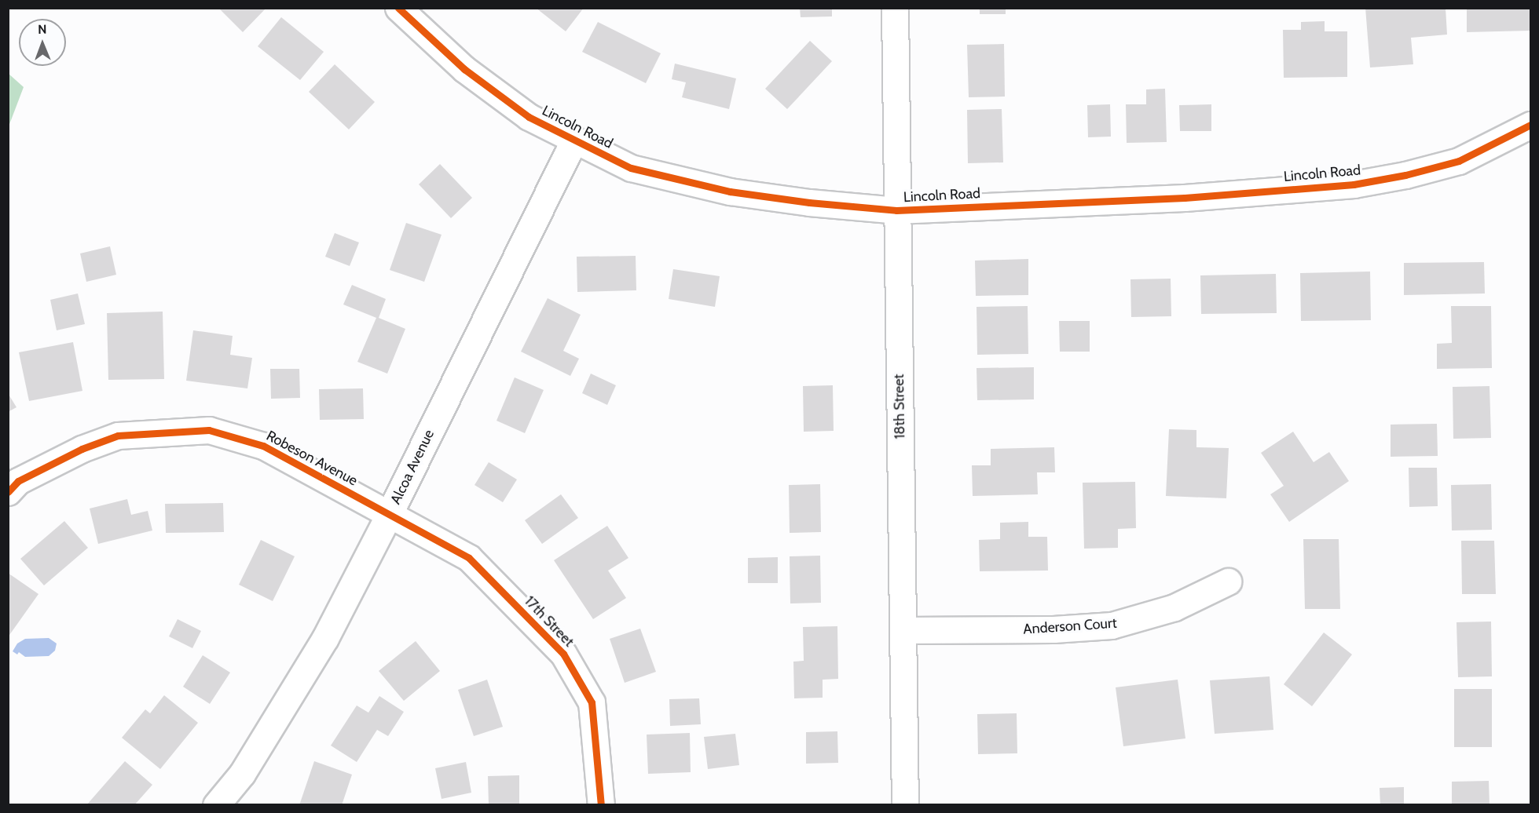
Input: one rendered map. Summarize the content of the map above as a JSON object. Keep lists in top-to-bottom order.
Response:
{
  "streets": {
    "street": [
      "Lincoln Road",
      "18th Street",
      "Robeson Avenue",
      "Alcoa Avenue",
      "17th Street",
      "Anderson Court"
    ]
  },
  "crossings": [
    ["Lincoln Road", "18th Street"],
    ["Lincoln Road", "Alcoa Avenue"],
    ["18th Street", "Anderson Court"],
    ["Robeson Avenue", "Alcoa Avenue"],
    ["Robeson Avenue", "17th Street"],
    ["Alcoa Avenue", "17th Street"]
  ],
  "north": "top"
}
